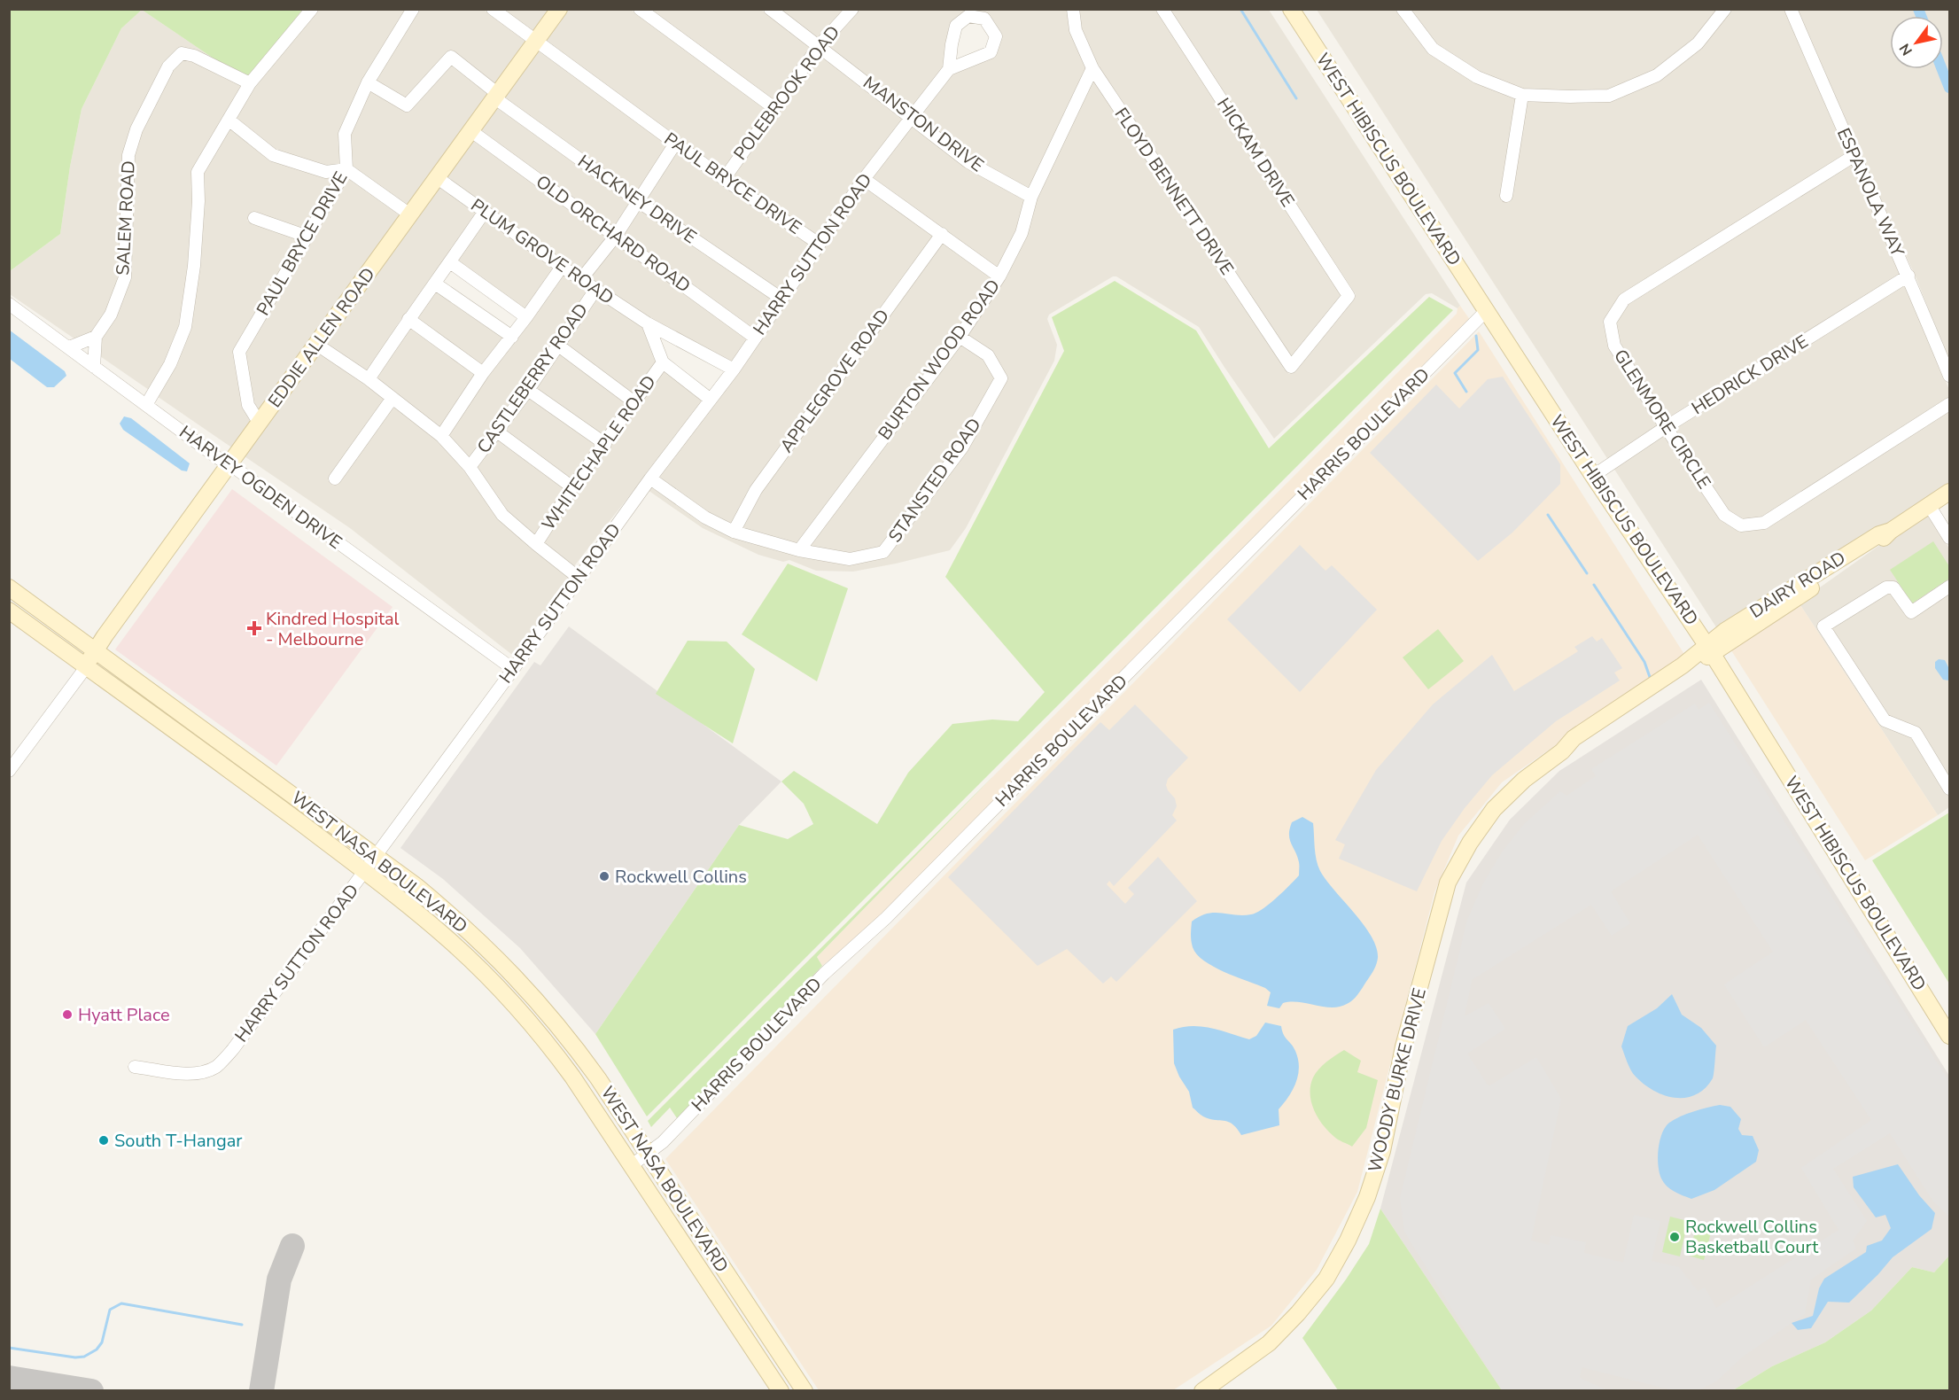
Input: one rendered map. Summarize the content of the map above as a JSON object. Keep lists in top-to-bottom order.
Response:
{
  "streets": {
    "street": [
      "POLEBROOK ROAD",
      "MANSTON DRIVE",
      "HICKAM DRIVE",
      "WEST HIBISCUS BOULEVARD",
      "PAUL BRYCE DRIVE",
      "FLOYD BENNETT DRIVE",
      "ESPANOLA WAY",
      "HACKNEY DRIVE",
      "SALEM ROAD",
      "OLD ORCHARD ROAD",
      "PLUM GROVE ROAD",
      "HARRY SUTTON ROAD",
      "EDDIE ALLEN ROAD",
      "BURTON WOOD ROAD",
      "HEDRICK DRIVE",
      "CASTLEBERRY ROAD",
      "APPLEGROVE ROAD",
      "GLENMORE CIRCLE",
      "HARRIS BOULEVARD",
      "WHITECHAPLE ROAD",
      "STANSTED ROAD",
      "HARVEY OGDEN DRIVE",
      "DAIRY ROAD",
      "WEST NASA BOULEVARD",
      "WOODY BURKE DRIVE"
    ]
  },
  "crossings": [
    ["POLEBROOK ROAD", "MANSTON DRIVE"],
    ["POLEBROOK ROAD", "PAUL BRYCE DRIVE"],
    ["MANSTON DRIVE", "HARRY SUTTON ROAD"],
    ["MANSTON DRIVE", "BURTON WOOD ROAD"],
    ["HICKAM DRIVE", "FLOYD BENNETT DRIVE"],
    ["WEST HIBISCUS BOULEVARD", "HEDRICK DRIVE"],
    ["WEST HIBISCUS BOULEVARD", "HARRIS BOULEVARD"],
    ["WEST HIBISCUS BOULEVARD", "DAIRY ROAD"],
    ["WEST HIBISCUS BOULEVARD", "WOODY BURKE DRIVE"],
    ["PAUL BRYCE DRIVE", "HACKNEY DRIVE"],
    ["PAUL BRYCE DRIVE", "HARRY SUTTON ROAD"],
    ["PAUL BRYCE DRIVE", "EDDIE ALLEN ROAD"],
    ["FLOYD BENNETT DRIVE", "BURTON WOOD ROAD"],
    ["ESPANOLA WAY", "HEDRICK DRIVE"],
    ["ESPANOLA WAY", "GLENMORE CIRCLE"],
    ["HACKNEY DRIVE", "HARRY SUTTON ROAD"],
    ["HACKNEY DRIVE", "EDDIE ALLEN ROAD"],
    ["OLD ORCHARD ROAD", "HARRY SUTTON ROAD"],
    ["OLD ORCHARD ROAD", "EDDIE ALLEN ROAD"],
    ["PLUM GROVE ROAD", "HARRY SUTTON ROAD"],
    ["PLUM GROVE ROAD", "EDDIE ALLEN ROAD"],
    ["PLUM GROVE ROAD", "CASTLEBERRY ROAD"],
    ["HARRY SUTTON ROAD", "STANSTED ROAD"],
    ["HARRY SUTTON ROAD", "HARVEY OGDEN DRIVE"],
    ["HARRY SUTTON ROAD", "WEST NASA BOULEVARD"],
    ["EDDIE ALLEN ROAD", "HARVEY OGDEN DRIVE"],
    ["EDDIE ALLEN ROAD", "WEST NASA BOULEVARD"],
    ["BURTON WOOD ROAD", "STANSTED ROAD"],
    ["HEDRICK DRIVE", "GLENMORE CIRCLE"],
    ["APPLEGROVE ROAD", "STANSTED ROAD"],
    ["HARRIS BOULEVARD", "WEST NASA BOULEVARD"],
    ["DAIRY ROAD", "WOODY BURKE DRIVE"]
  ],
  "places": {
    "health": ["Kindred Hospital - Melbourne"],
    "other": [
      "Rockwell Collins",
      "Hyatt Place",
      "South T-Hangar",
      "Rockwell Collins Basketball Court"
    ]
  },
  "north": "bottom left"
}
